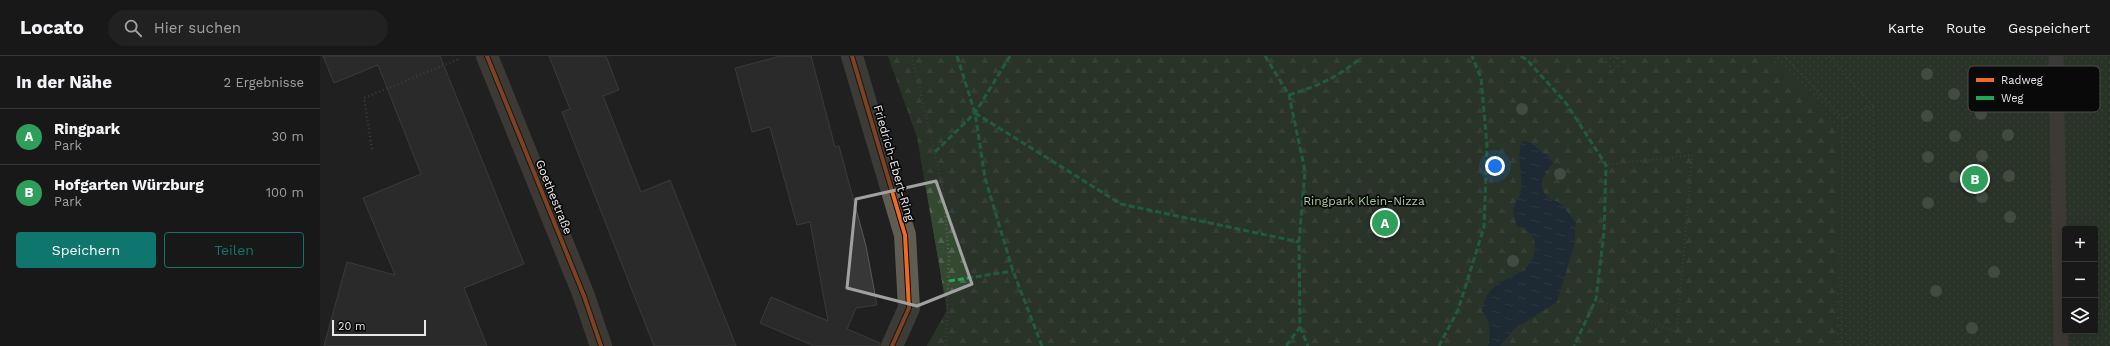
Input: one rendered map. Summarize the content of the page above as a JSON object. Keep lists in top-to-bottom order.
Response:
{
  "streets": {
    "main road": ["Friedrich-Ebert-Ring"],
    "street": ["Goethestraße"]
  },
  "parks": ["Ringpark Klein-Nizza"],
  "legend": ["Radweg", "Weg"],
  "scale_bar": "20 m",
  "page": {
    "header": "Locato",
    "search": "Hier suchen",
    "nav": ["Karte", "Route", "Gespeichert"],
    "heading": ["In der Nähe", "2 Ergebnisse"],
    "list": [
      {
        "mark": "A",
        "name": "Ringpark",
        "note": "Park",
        "value": "30 m"
      },
      {
        "mark": "B",
        "name": "Hofgarten Würzburg",
        "note": "Park",
        "value": "100 m"
      }
    ],
    "pins": ["B", "A"],
    "buttons": ["Speichern", "Teilen"],
    "map_buttons": ["+", "−"],
    "scale": "20 m"
  }
}
